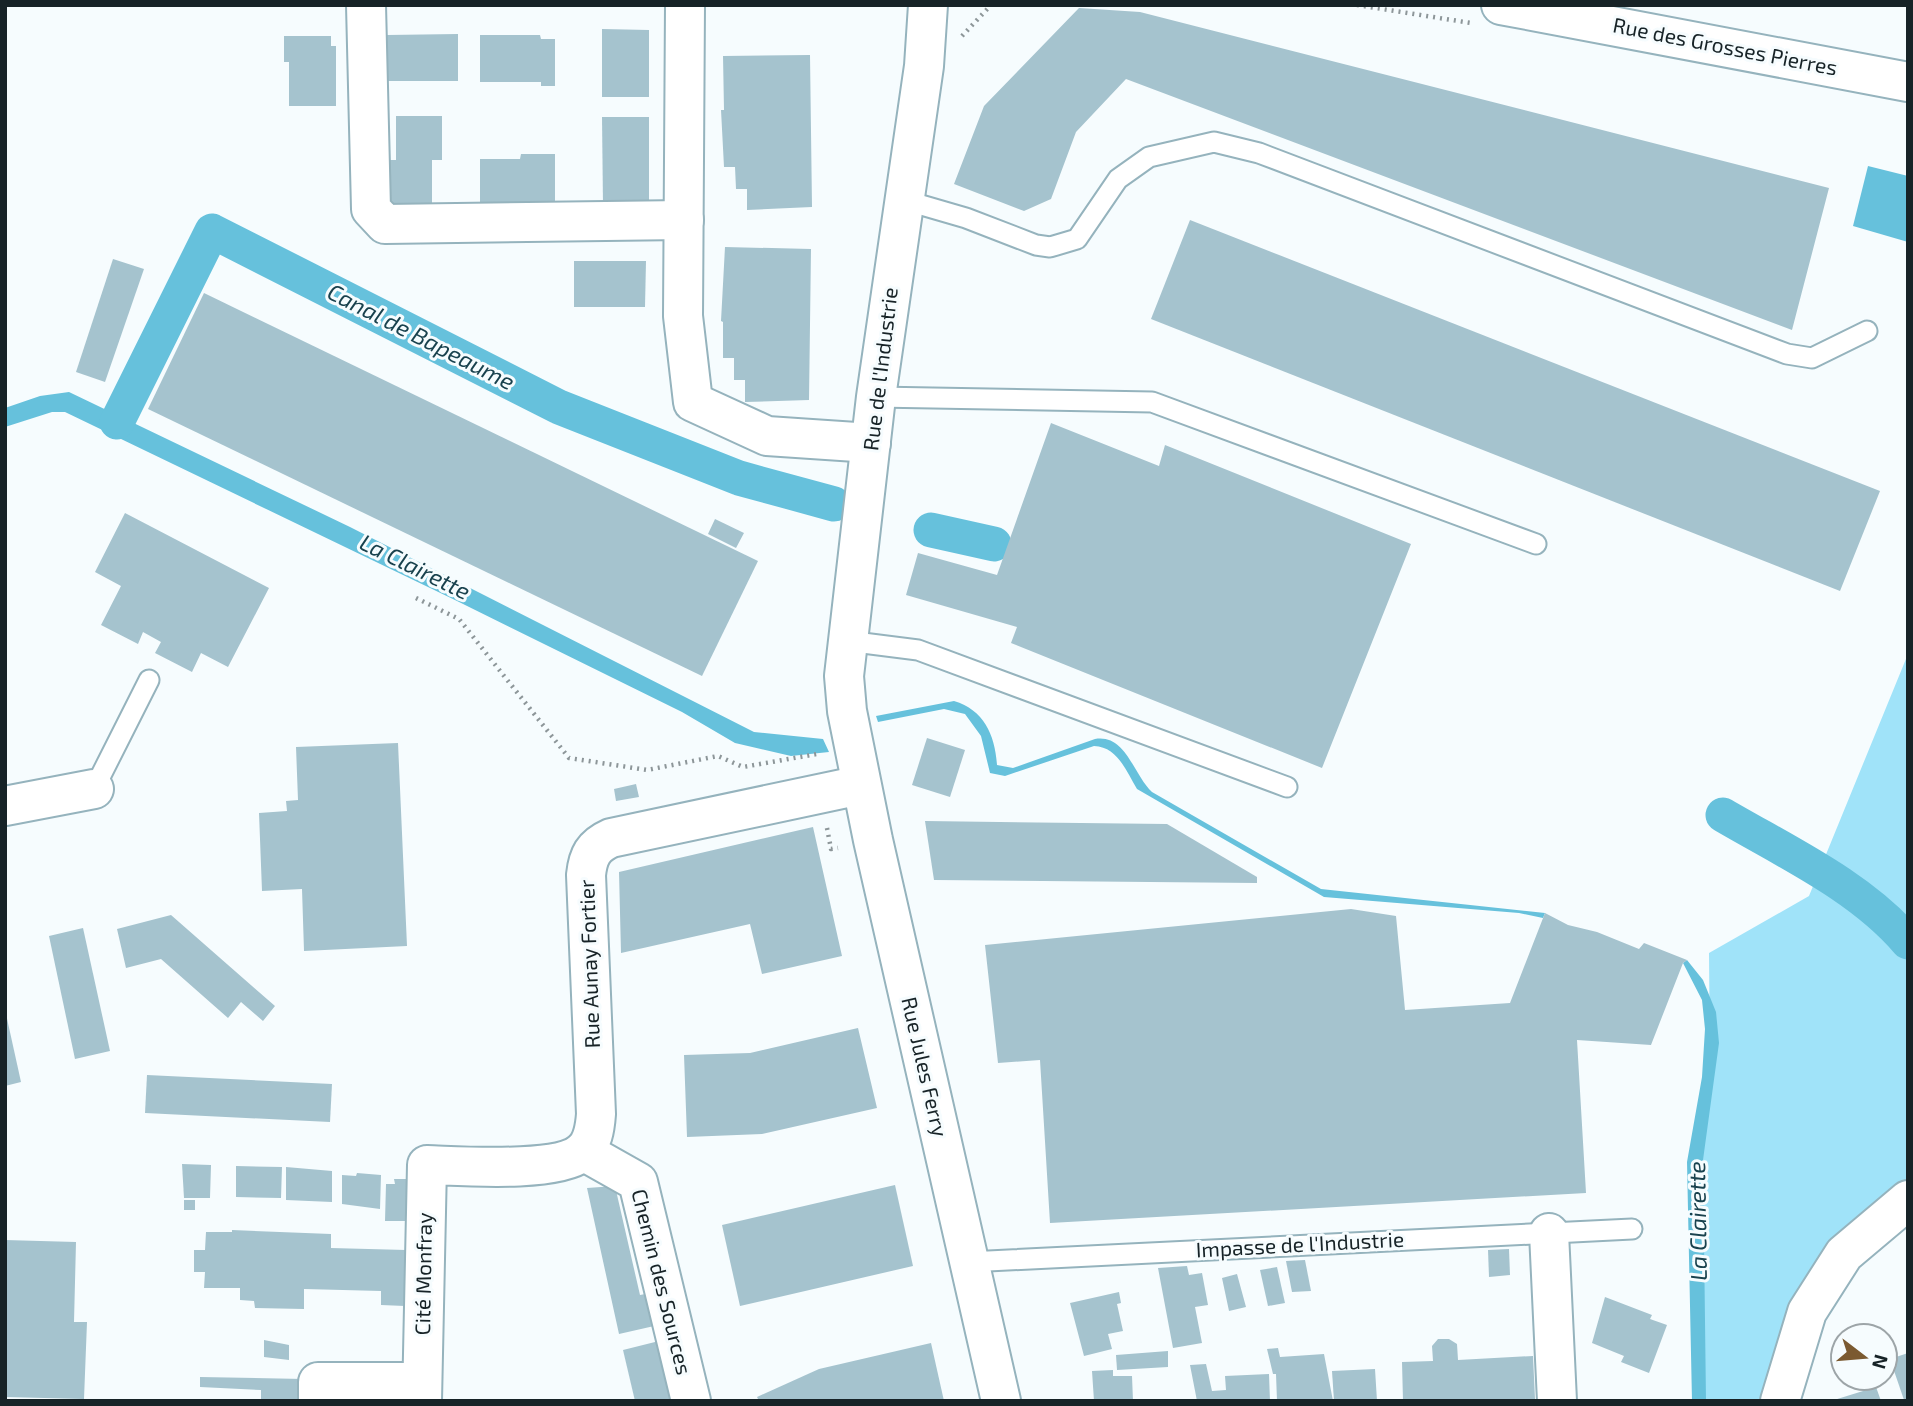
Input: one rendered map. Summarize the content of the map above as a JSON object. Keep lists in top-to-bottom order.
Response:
{
  "streets": {
    "street": [
      "Rue des Grosses Pierres",
      "Rue de l'Industrie",
      "Rue Aunay Fortier",
      "Rue Jules Ferry",
      "Cité Monfray",
      "Chemin des Sources"
    ],
    "lane": ["Impasse de l'Industrie"]
  },
  "crossings": [
    ["Rue de l'Industrie", "Rue Jules Ferry"],
    ["Rue Aunay Fortier", "Rue Jules Ferry"],
    ["Rue Aunay Fortier", "Cité Monfray"],
    ["Rue Aunay Fortier", "Chemin des Sources"],
    ["Rue Jules Ferry", "Impasse de l'Industrie"],
    ["Cité Monfray", "Chemin des Sources"]
  ],
  "water": ["Canal de Bapeaume", "La Clairette"],
  "north": "right"
}
